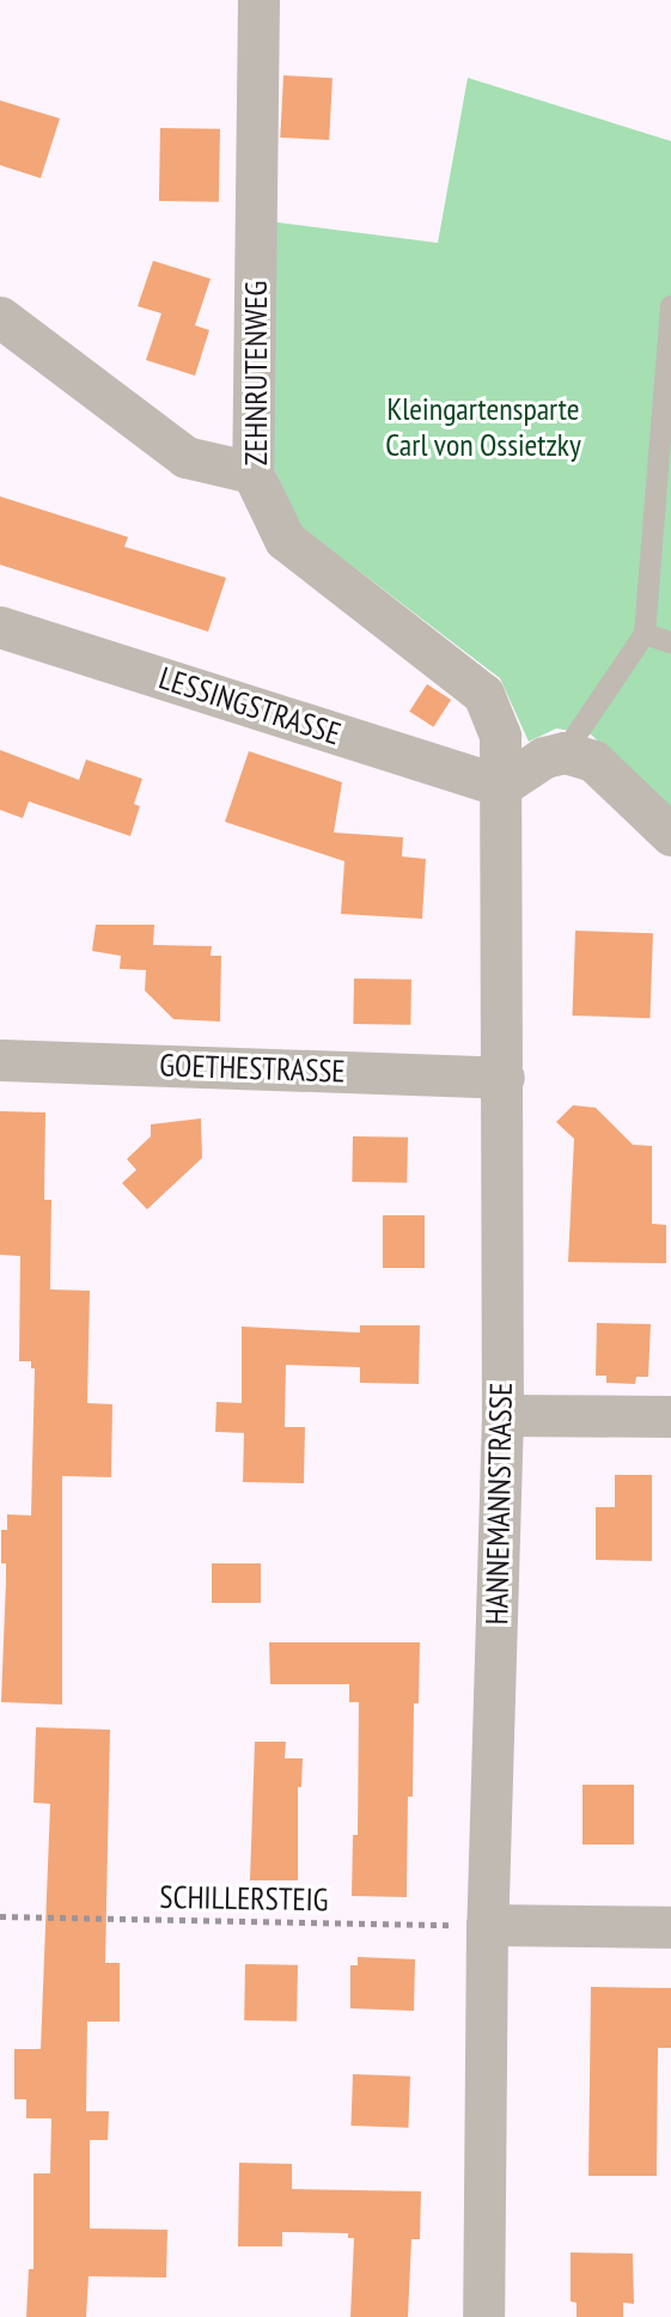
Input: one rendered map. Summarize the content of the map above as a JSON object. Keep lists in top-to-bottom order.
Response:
{
  "streets": {
    "street": [
      "ZEHNRUTENWEG",
      "LESSINGSTRASSE",
      "GOETHESTRASSE",
      "HANNEMANNSTRASSE"
    ],
    "path": ["SCHILLERSTEIG"]
  },
  "crossings": [
    ["ZEHNRUTENWEG", "HANNEMANNSTRASSE"],
    ["LESSINGSTRASSE", "HANNEMANNSTRASSE"],
    ["GOETHESTRASSE", "HANNEMANNSTRASSE"],
    ["HANNEMANNSTRASSE", "SCHILLERSTEIG"]
  ],
  "parks": ["Kleingartensparte Carl von Ossietzky"]
}
